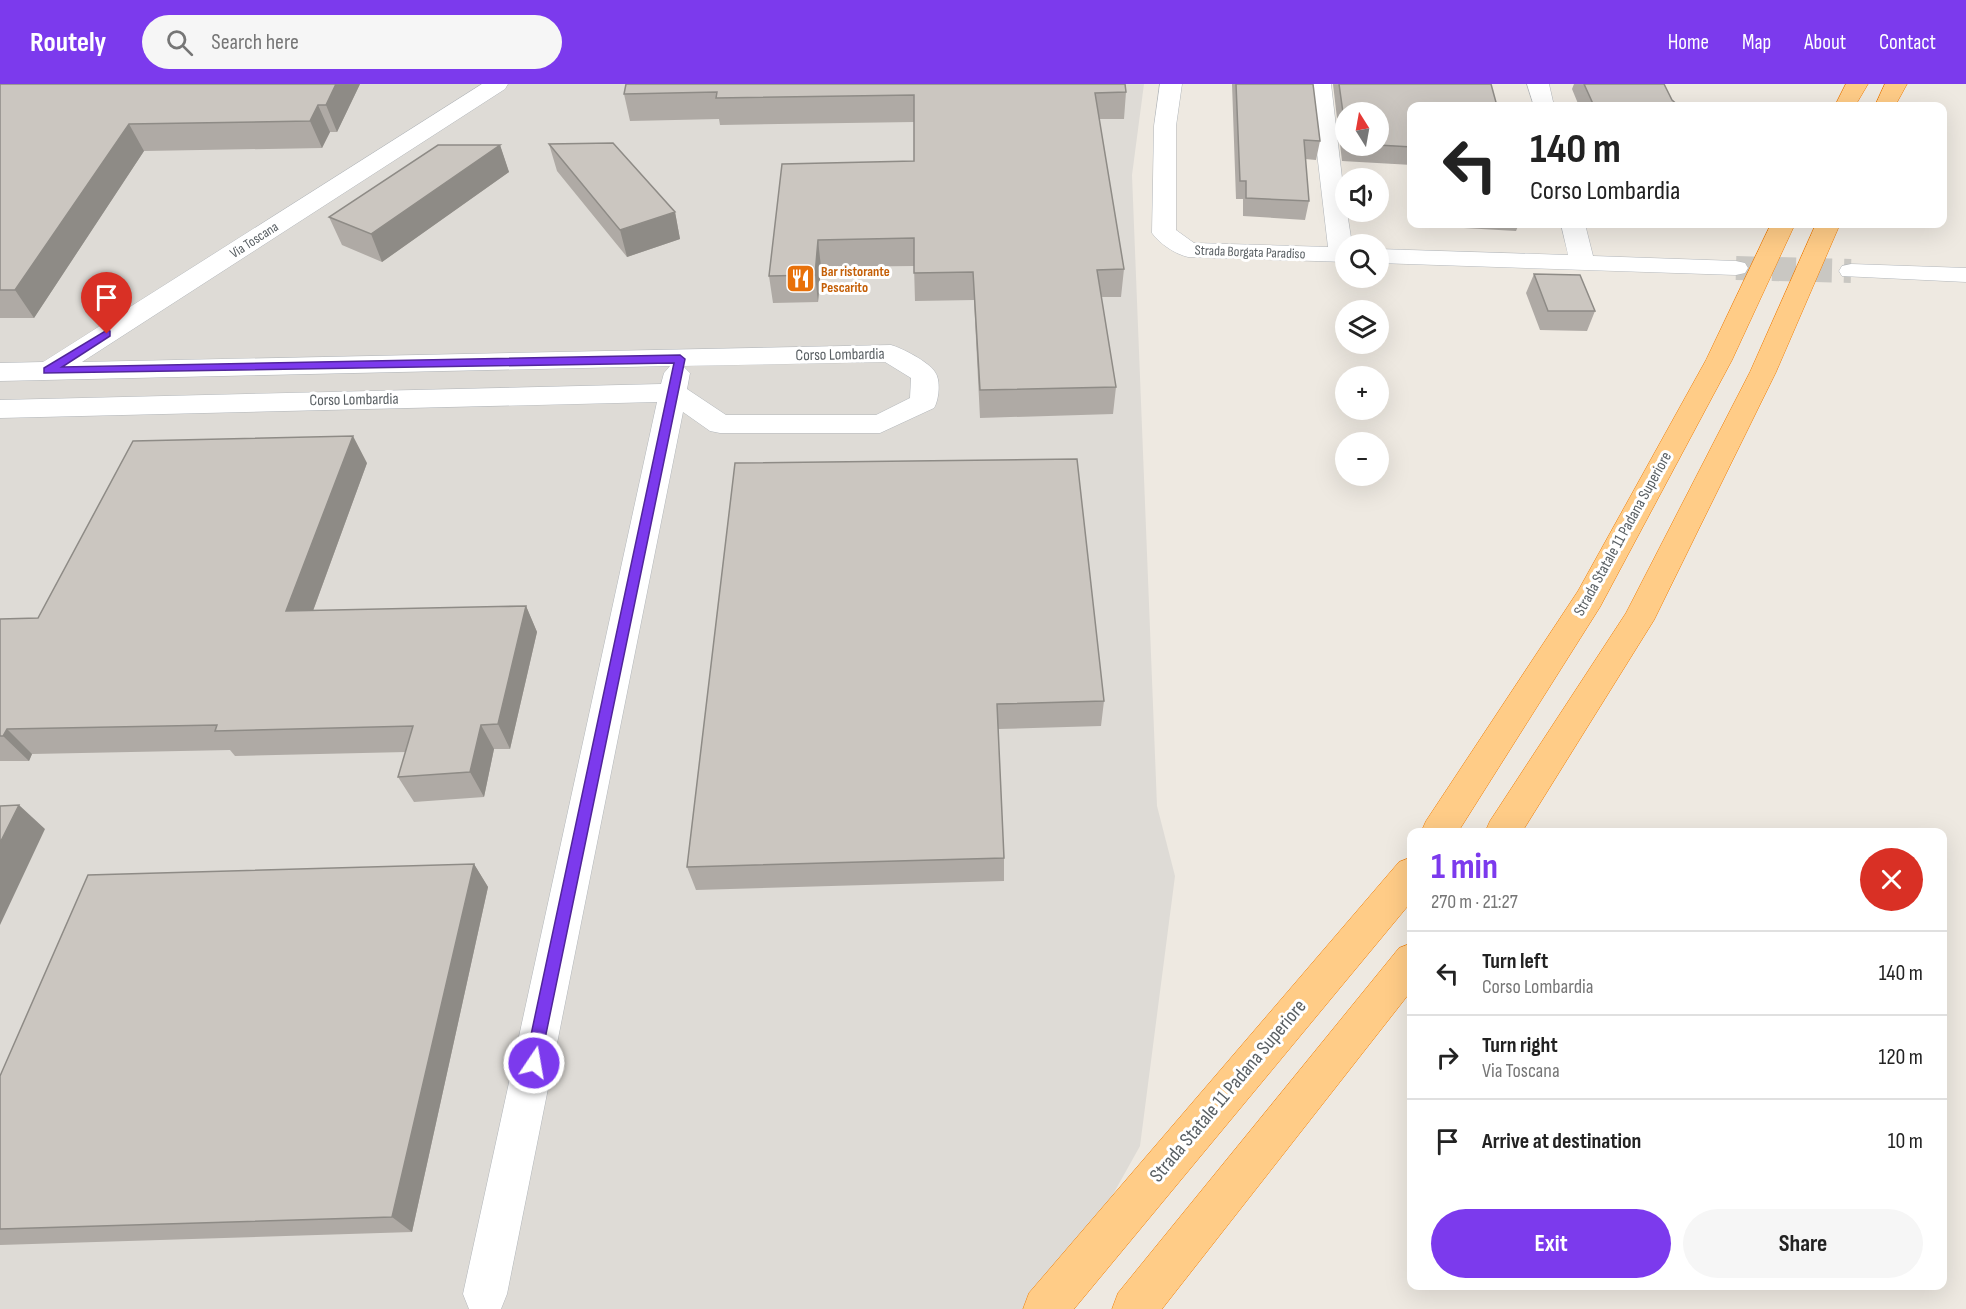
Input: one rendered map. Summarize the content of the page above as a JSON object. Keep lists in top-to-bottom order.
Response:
{
  "streets": {
    "highway": ["Strada Statale 11 Padana Superiore"],
    "street": ["Via Toscana", "Strada Borgata Paradiso", "Corso Lombardia"]
  },
  "crossings": [
    ["Via Toscana", "Corso Lombardia"]
  ],
  "places": {
    "restaurant": ["Bar ristorante Pescarito"]
  },
  "north": "top",
  "page": {
    "header": "Routely",
    "search": "Search here",
    "nav": [
      "Home",
      "Map",
      "About",
      "Contact"
    ],
    "map_buttons": ["+", "−"],
    "turn": ["140 m", "Corso Lombardia"],
    "heading": ["1 min", "270 m · 21:27"],
    "list": [
      {
        "name": "Turn left",
        "note": "Corso Lombardia",
        "value": "140 m"
      },
      {
        "name": "Turn right",
        "note": "Via Toscana",
        "value": "120 m"
      },
      {
        "name": "Arrive at destination",
        "value": "10 m"
      }
    ],
    "buttons": ["Exit", "Share"]
  }
}
